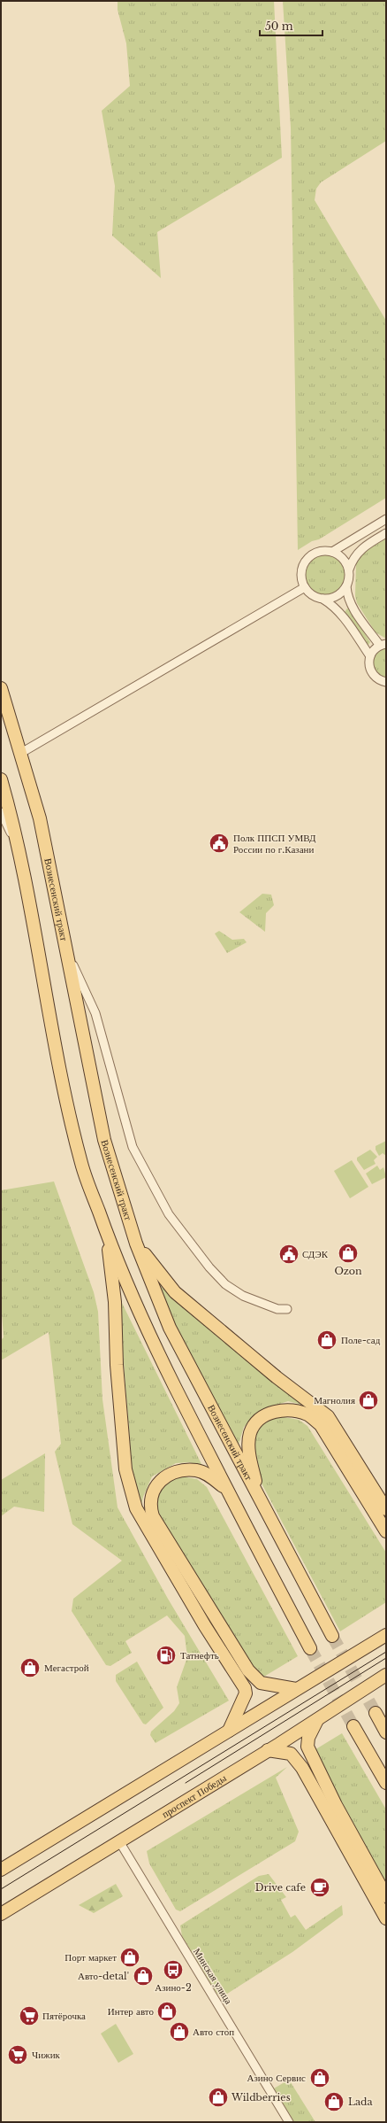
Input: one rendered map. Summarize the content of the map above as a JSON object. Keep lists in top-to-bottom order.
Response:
{
  "streets": {
    "main road": ["Вознесенский тракт", "проспект Победы"],
    "street": ["Минская улица"]
  },
  "crossings": [
    ["проспект Победы", "Минская улица"]
  ],
  "places": {
    "public building": ["Полк ППСП УМВД России по г.Казани", "СДЭК"],
    "shop": [
      "Ozon",
      "Поле-сад",
      "Магнолия",
      "Мегастрой",
      "Порт маркет",
      "Авто-detal'",
      "Интер авто",
      "Авто стоп",
      "Азино Сервис",
      "Wildberries",
      "Lada"
    ],
    "fuel station": ["Татнефть"],
    "cafe": ["Drive cafe"],
    "bus stop": ["Азино-2"],
    "supermarket": ["Пятёрочка", "Чижик"]
  },
  "scale_bar": "50 m"
}
